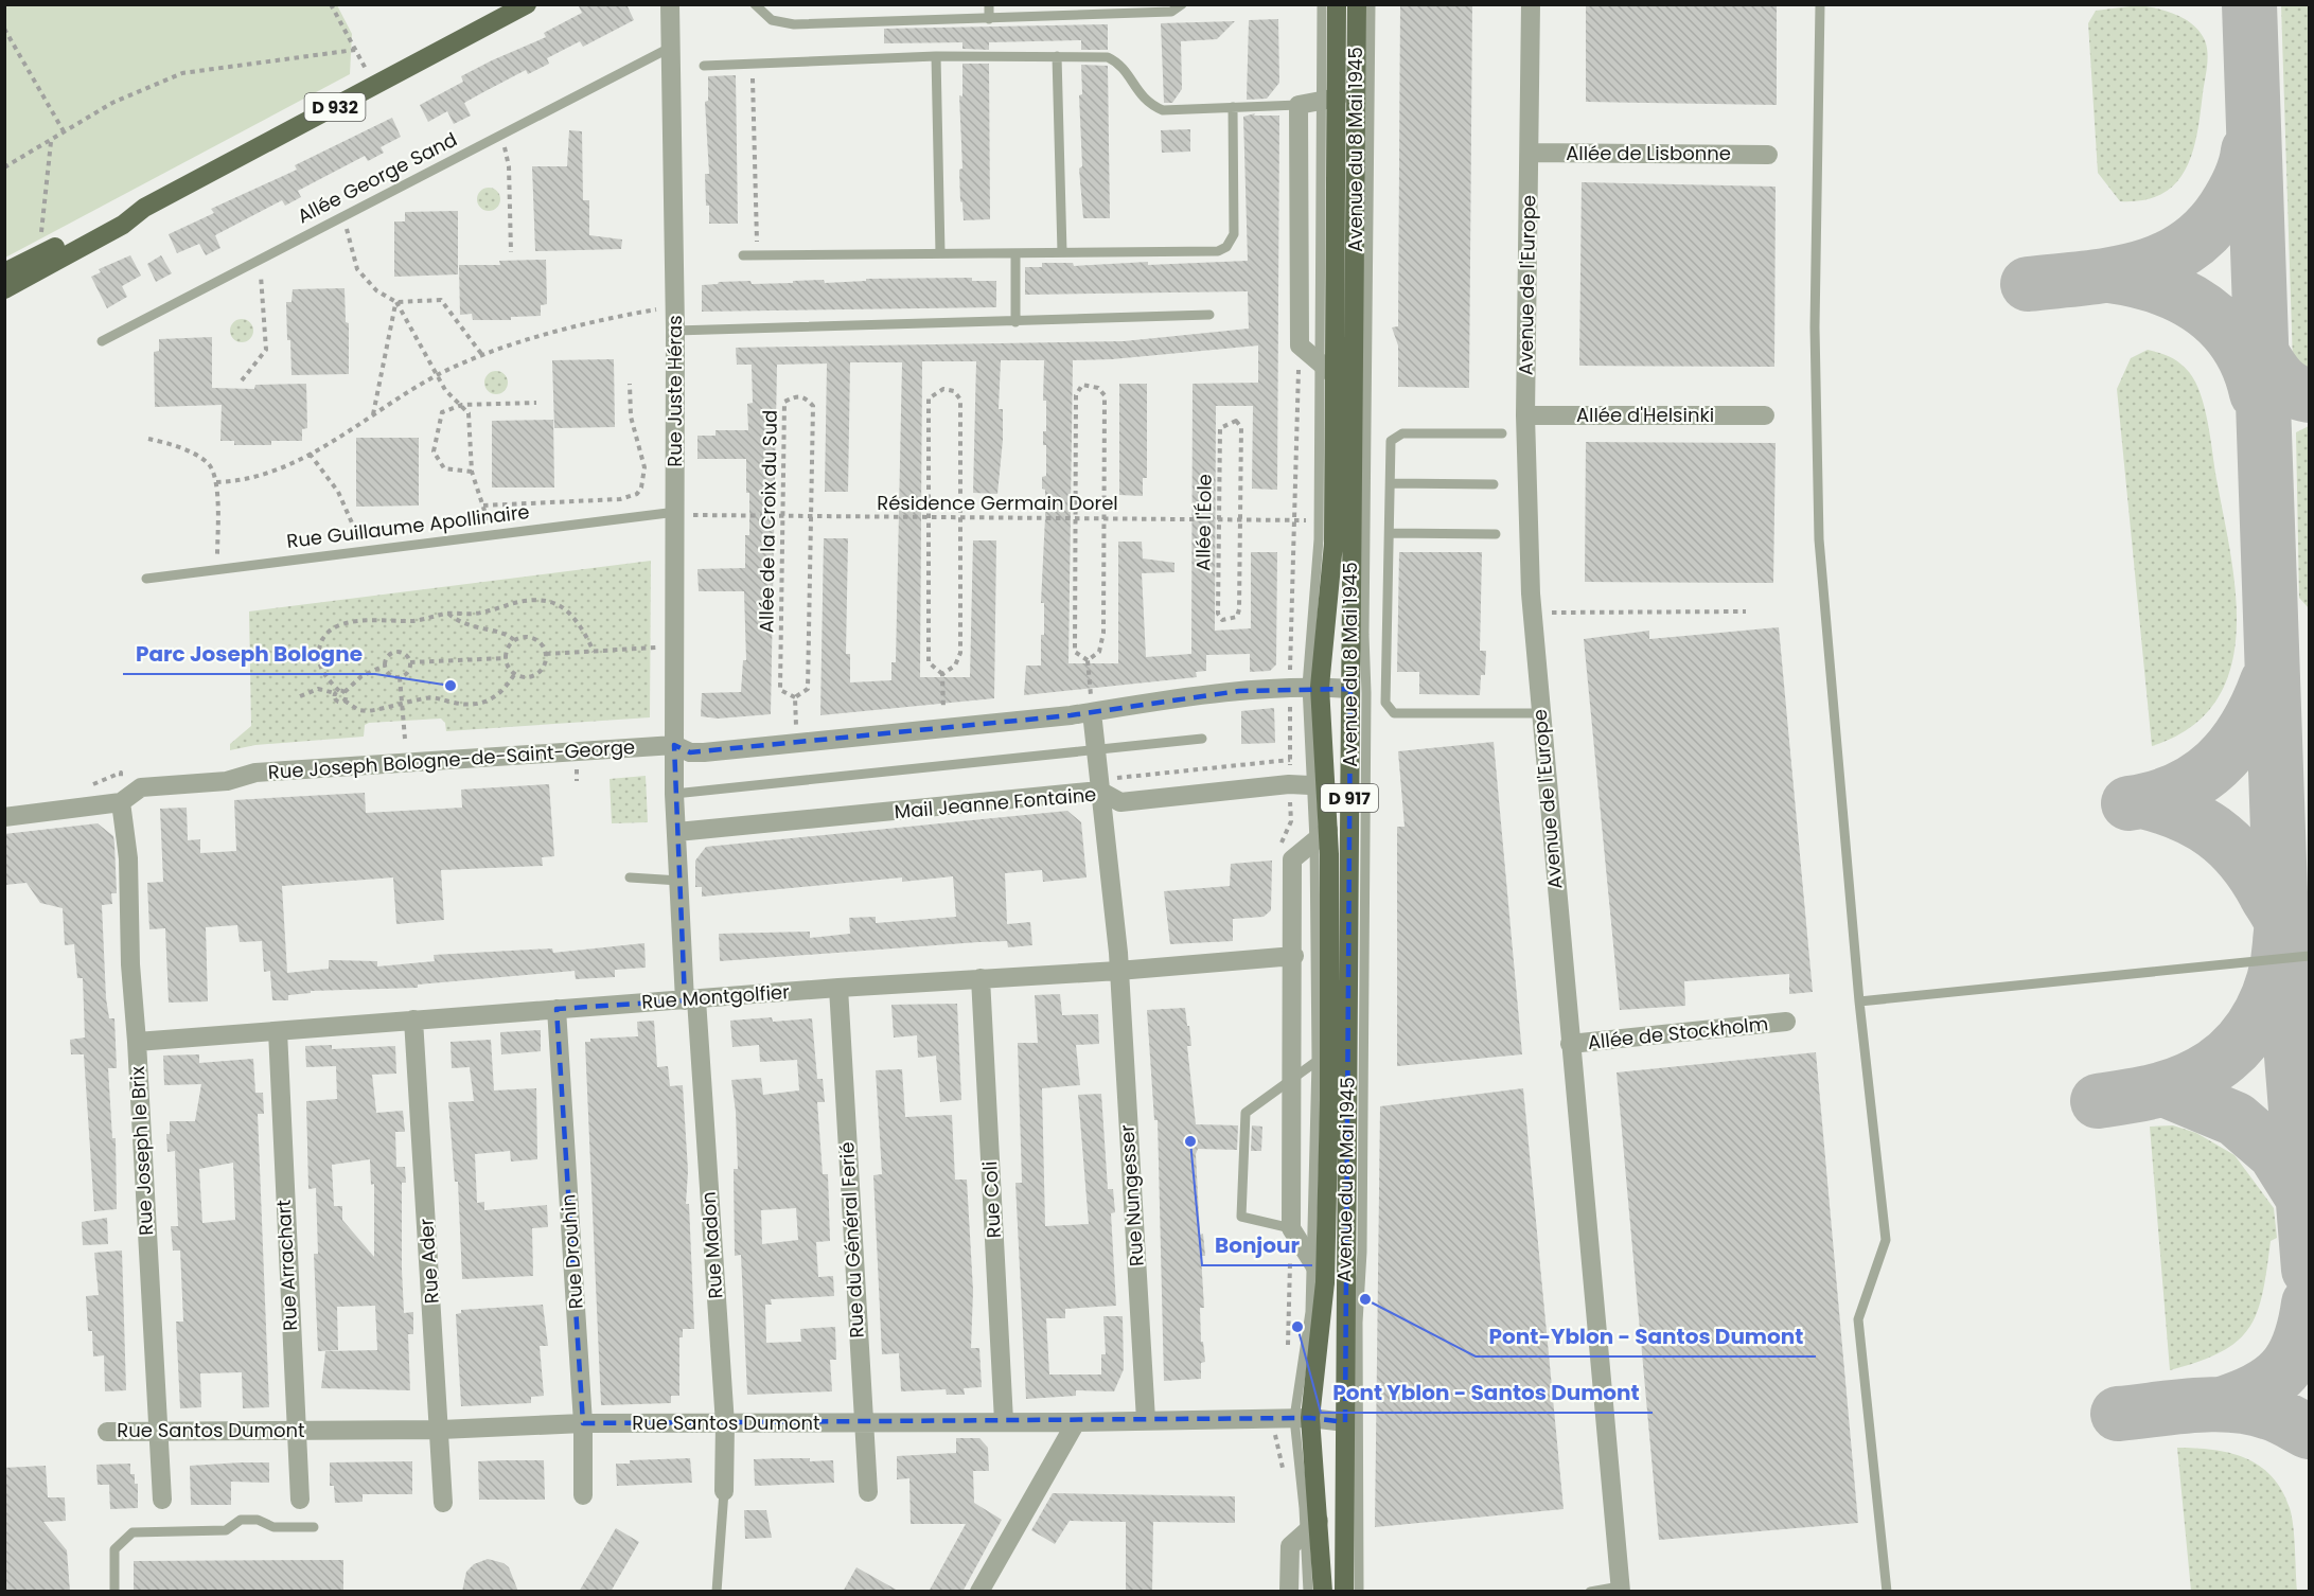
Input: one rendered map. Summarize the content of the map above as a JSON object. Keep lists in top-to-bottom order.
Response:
{
  "streets": {
    "main road": ["D 932", "Avenue du 8 Mai 1945", "D 917"],
    "street": [
      "Allée de Lisbonne",
      "Avenue de l'Europe",
      "Rue Juste Héras",
      "Allée d'Helsinki",
      "Rue Joseph Bologne-de-Saint-George",
      "Mail Jeanne Fontaine",
      "Rue Montgolfier",
      "Allée de Stockholm",
      "Rue Joseph le Brix",
      "Rue Nungesser",
      "Rue Coli",
      "Rue du Général Ferié",
      "Rue Madon",
      "Rue Drouhin",
      "Rue Ader",
      "Rue Arrachart",
      "Rue Santos Dumont"
    ],
    "lane": ["Allée George Sand", "Rue Guillaume Apollinaire"],
    "path": ["Résidence Germain Dorel", "Allée de la Croix du Sud", "Allée l'Éole"]
  },
  "crossings": [
    ["Avenue du 8 Mai 1945", "Rue Santos Dumont"],
    ["Allée de Lisbonne", "Avenue de l'Europe"],
    ["Allée George Sand", "Rue Juste Héras"],
    ["Avenue de l'Europe", "Allée d'Helsinki"],
    ["Avenue de l'Europe", "Allée de Stockholm"],
    ["Rue Juste Héras", "Résidence Germain Dorel"],
    ["Rue Juste Héras", "Rue Guillaume Apollinaire"],
    ["Rue Juste Héras", "Rue Joseph Bologne-de-Saint-George"],
    ["Rue Juste Héras", "Mail Jeanne Fontaine"],
    ["Rue Juste Héras", "Rue Madon"],
    ["Résidence Germain Dorel", "Allée de la Croix du Sud"],
    ["Résidence Germain Dorel", "Allée l'Éole"],
    ["Résidence Germain Dorel", "Rue Guillaume Apollinaire"],
    ["Rue Joseph Bologne-de-Saint-George", "Rue Joseph le Brix"],
    ["Mail Jeanne Fontaine", "Rue Nungesser"],
    ["Rue Montgolfier", "Rue Joseph le Brix"],
    ["Rue Montgolfier", "Rue Nungesser"],
    ["Rue Montgolfier", "Rue Coli"],
    ["Rue Montgolfier", "Rue du Général Ferié"],
    ["Rue Montgolfier", "Rue Madon"],
    ["Rue Montgolfier", "Rue Drouhin"],
    ["Rue Montgolfier", "Rue Ader"],
    ["Rue Montgolfier", "Rue Arrachart"],
    ["Rue Joseph le Brix", "Rue Santos Dumont"],
    ["Rue Nungesser", "Rue Santos Dumont"],
    ["Rue Coli", "Rue Santos Dumont"],
    ["Rue du Général Ferié", "Rue Santos Dumont"],
    ["Rue Madon", "Rue Santos Dumont"],
    ["Rue Drouhin", "Rue Santos Dumont"],
    ["Rue Ader", "Rue Santos Dumont"],
    ["Rue Arrachart", "Rue Santos Dumont"]
  ],
  "places": [
    "Parc Joseph Bologne",
    "Bonjour",
    "Pont-Yblon - Santos Dumont",
    "Pont Yblon - Santos Dumont"
  ]
}
